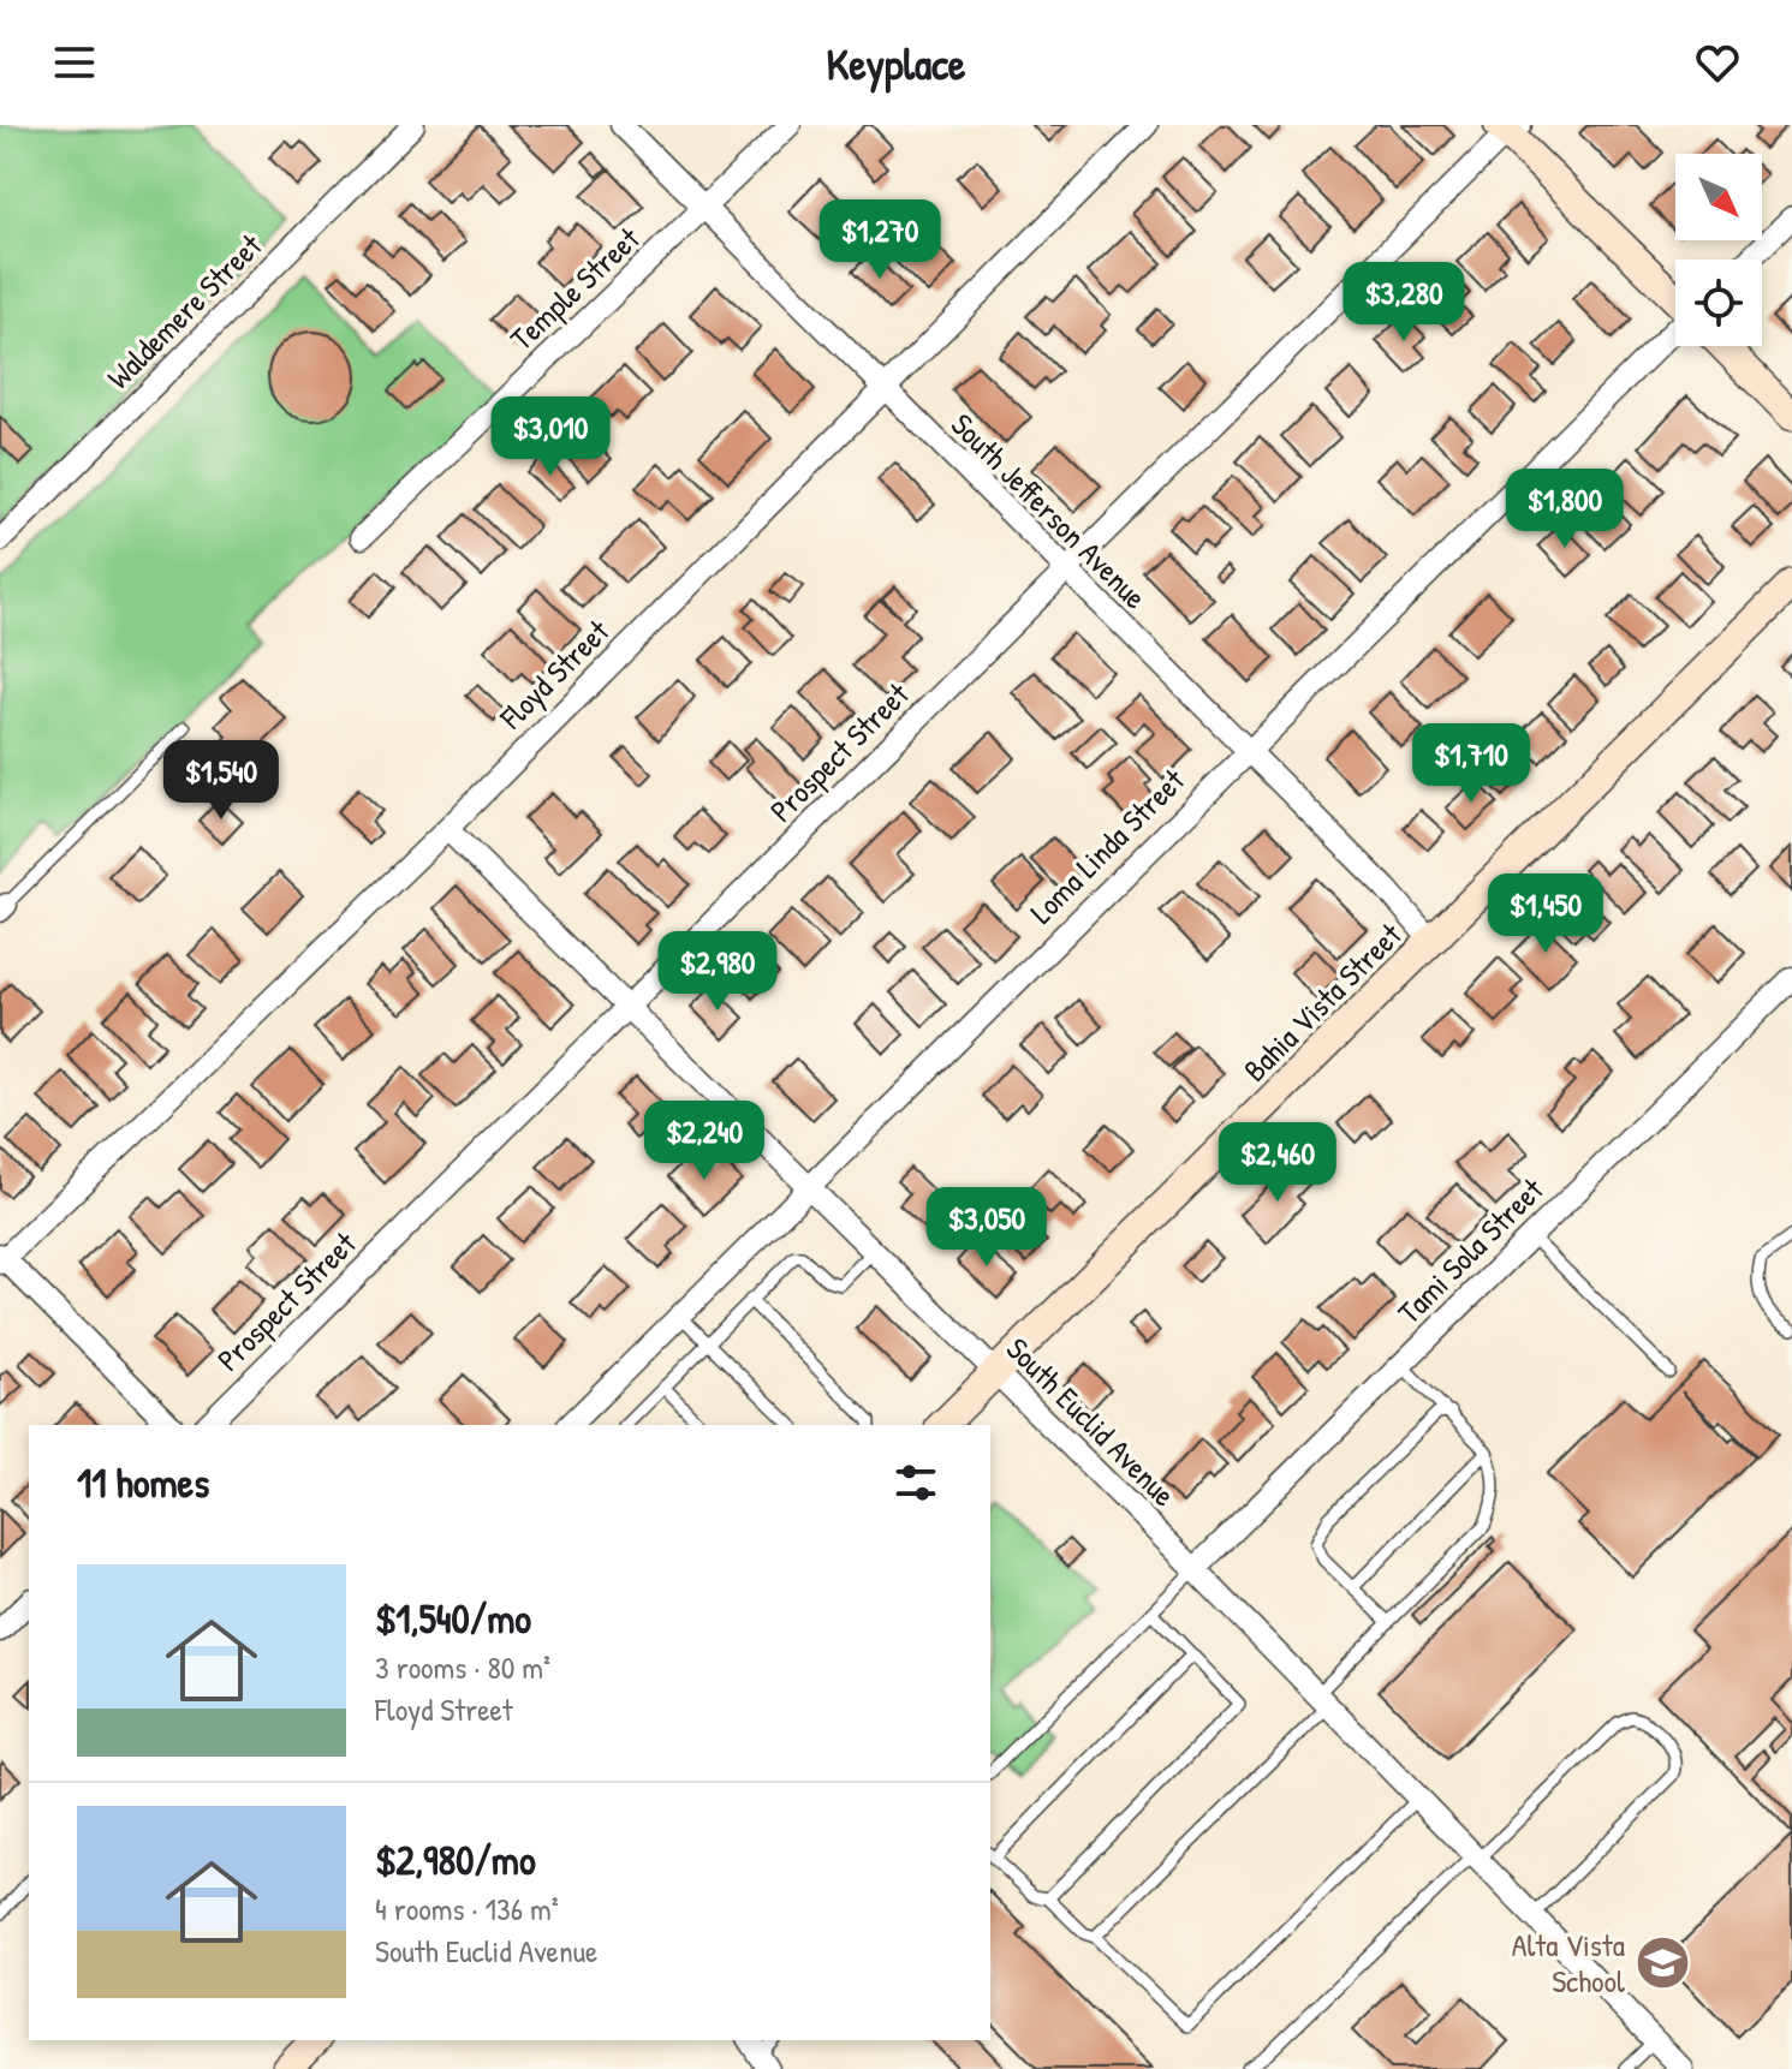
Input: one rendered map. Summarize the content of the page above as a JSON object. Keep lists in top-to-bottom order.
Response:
{
  "streets": {
    "street": [
      "Temple Street",
      "Waldemere Street",
      "South Jefferson Avenue",
      "Floyd Street",
      "Prospect Street",
      "Loma Linda Street",
      "Bahia Vista Street",
      "Tami Sola Street",
      "South Euclid Avenue"
    ]
  },
  "crossings": [
    ["Temple Street", "South Jefferson Avenue"],
    ["South Jefferson Avenue", "Floyd Street"],
    ["South Jefferson Avenue", "Prospect Street"],
    ["South Jefferson Avenue", "Loma Linda Street"],
    ["South Jefferson Avenue", "Bahia Vista Street"],
    ["Floyd Street", "South Euclid Avenue"],
    ["Prospect Street", "South Euclid Avenue"],
    ["Loma Linda Street", "South Euclid Avenue"],
    ["Bahia Vista Street", "South Euclid Avenue"],
    ["Tami Sola Street", "South Euclid Avenue"]
  ],
  "places": {
    "school or university": ["Alta Vista School"]
  },
  "north": "bottom right",
  "page": {
    "header": "Keyplace",
    "price": [
      "$1,270",
      "$3,280",
      "$3,010",
      "$1,800",
      "$1,710",
      "$1,540",
      "$1,450",
      "$2,980",
      "$2,240",
      "$2,460",
      "$3,050"
    ],
    "heading": "11 homes",
    "list": [
      {
        "name": "$1,540/mo",
        "note": "3 rooms · 80 m² · Floyd Street"
      },
      {
        "name": "$2,980/mo",
        "note": "4 rooms · 136 m² · South Euclid Avenue"
      }
    ]
  }
}
